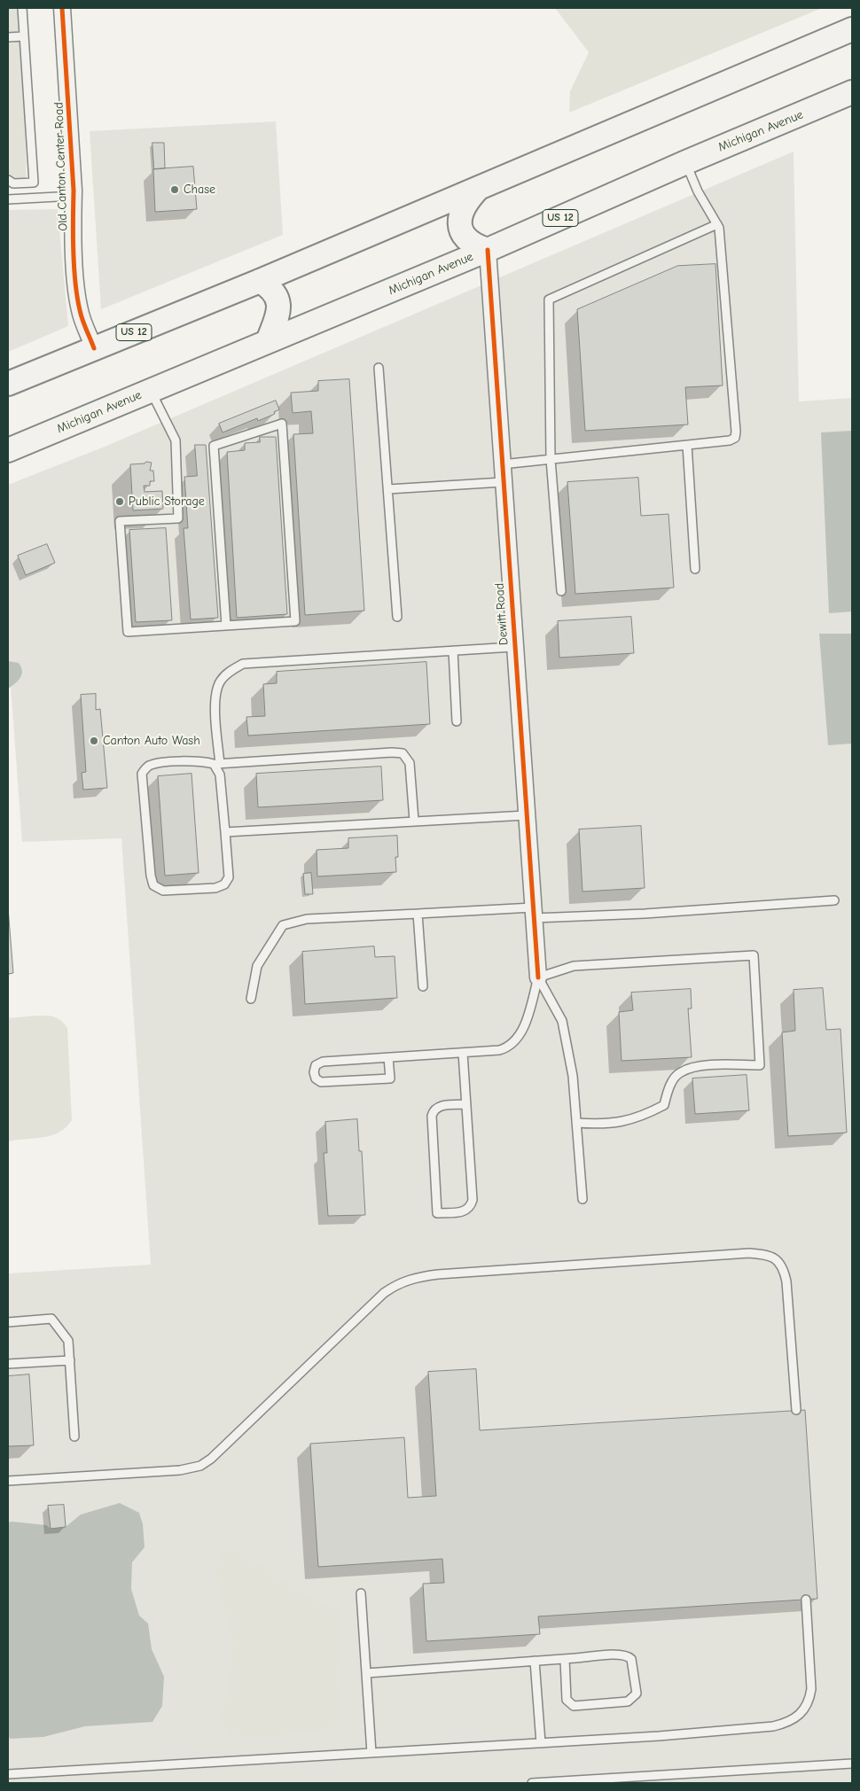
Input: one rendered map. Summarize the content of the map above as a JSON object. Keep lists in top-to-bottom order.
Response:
{
  "streets": {
    "main road": ["Michigan Avenue", "US 12"],
    "street": ["Old Canton Center Road", "Dewitt Road"]
  },
  "crossings": [
    ["Michigan Avenue", "Dewitt Road"],
    ["Old Canton Center Road", "US 12"]
  ],
  "places": ["Chase", "Public Storage", "Canton Auto Wash"]
}
